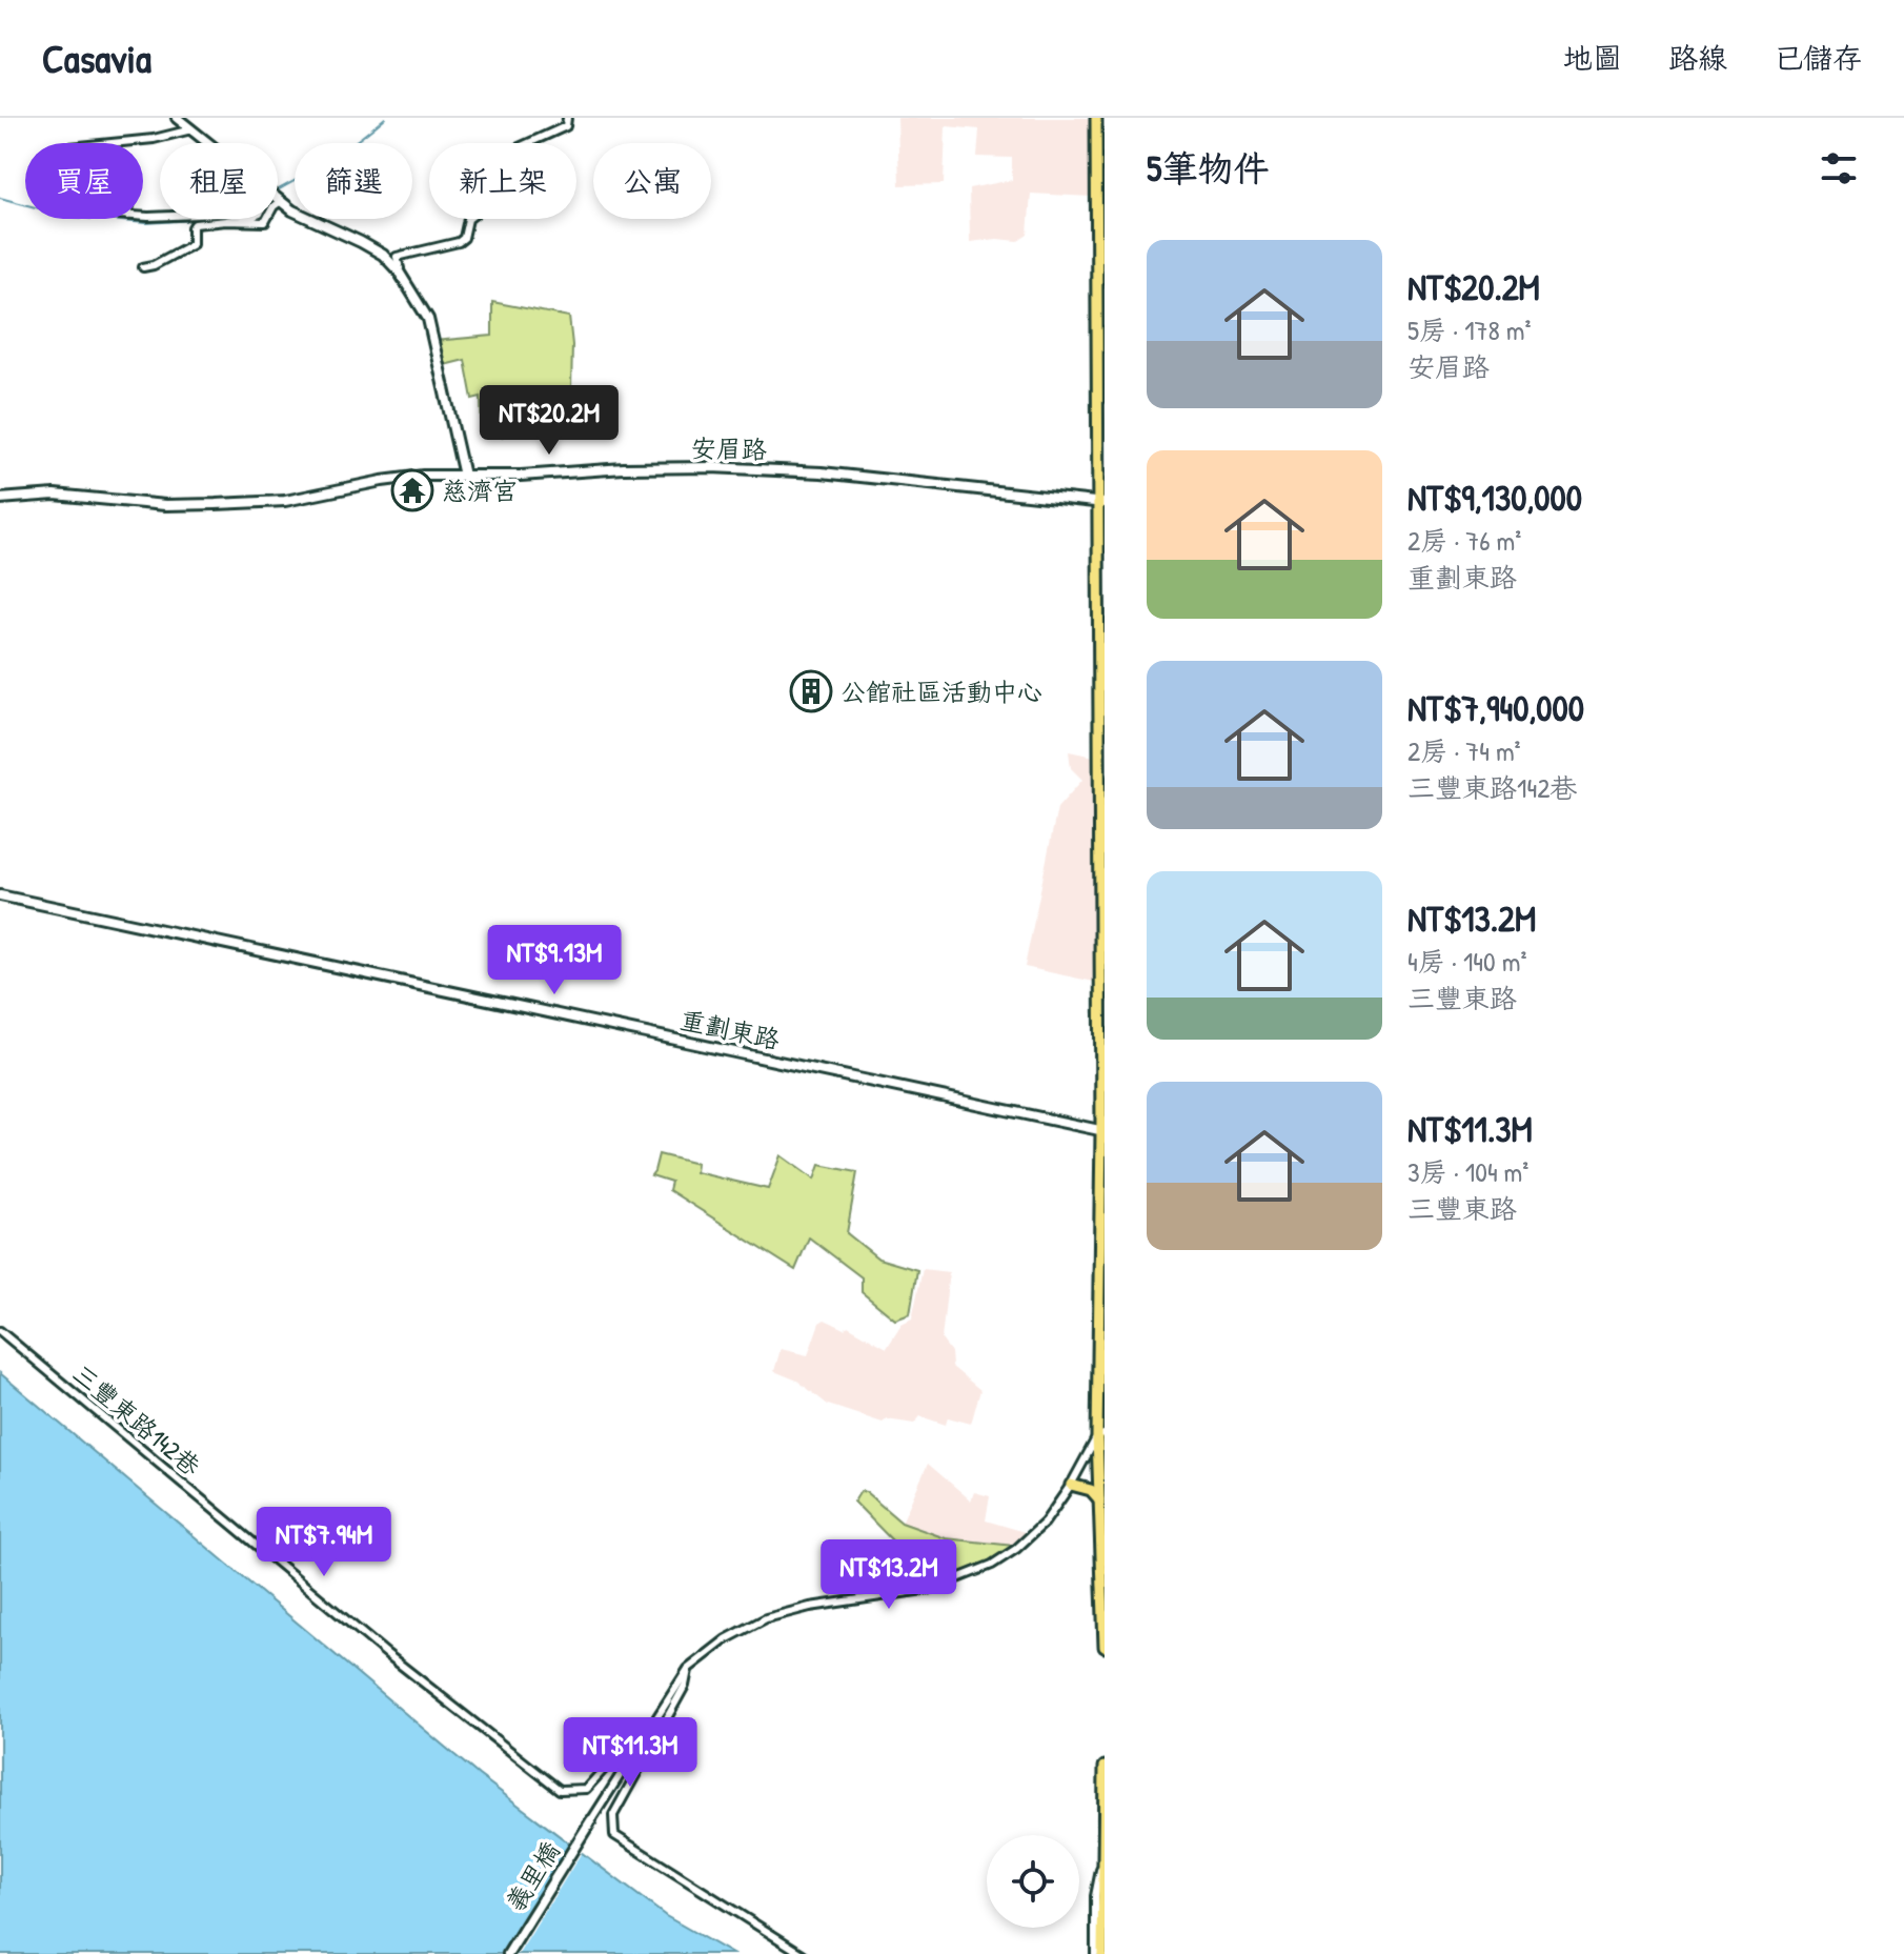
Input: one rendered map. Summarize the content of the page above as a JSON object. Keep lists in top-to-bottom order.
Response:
{
  "streets": {
    "street": [
      "安眉路",
      "重劃東路",
      "三豐東路142巷",
      "義里橋"
    ]
  },
  "places": {
    "temple": ["慈濟宮"],
    "building": ["公館社區活動中心"]
  },
  "page": {
    "header": "Casavia",
    "nav": ["地圖", "路線", "已儲存"],
    "heading": "5筆物件",
    "chip": [
      "買屋",
      "租屋",
      "篩選",
      "新上架",
      "公寓"
    ],
    "list": [
      {
        "name": "NT$20.2M",
        "note": "5房 · 178 m² · 安眉路"
      },
      {
        "name": "NT$9,130,000",
        "note": "2房 · 76 m² · 重劃東路"
      },
      {
        "name": "NT$7,940,000",
        "note": "2房 · 74 m² · 三豐東路142巷"
      },
      {
        "name": "NT$13.2M",
        "note": "4房 · 140 m² · 三豐東路"
      },
      {
        "name": "NT$11.3M",
        "note": "3房 · 104 m² · 三豐東路"
      }
    ],
    "price": [
      "NT$20.2M",
      "NT$9.13M",
      "NT$7.94M",
      "NT$13.2M",
      "NT$11.3M"
    ]
  }
}
